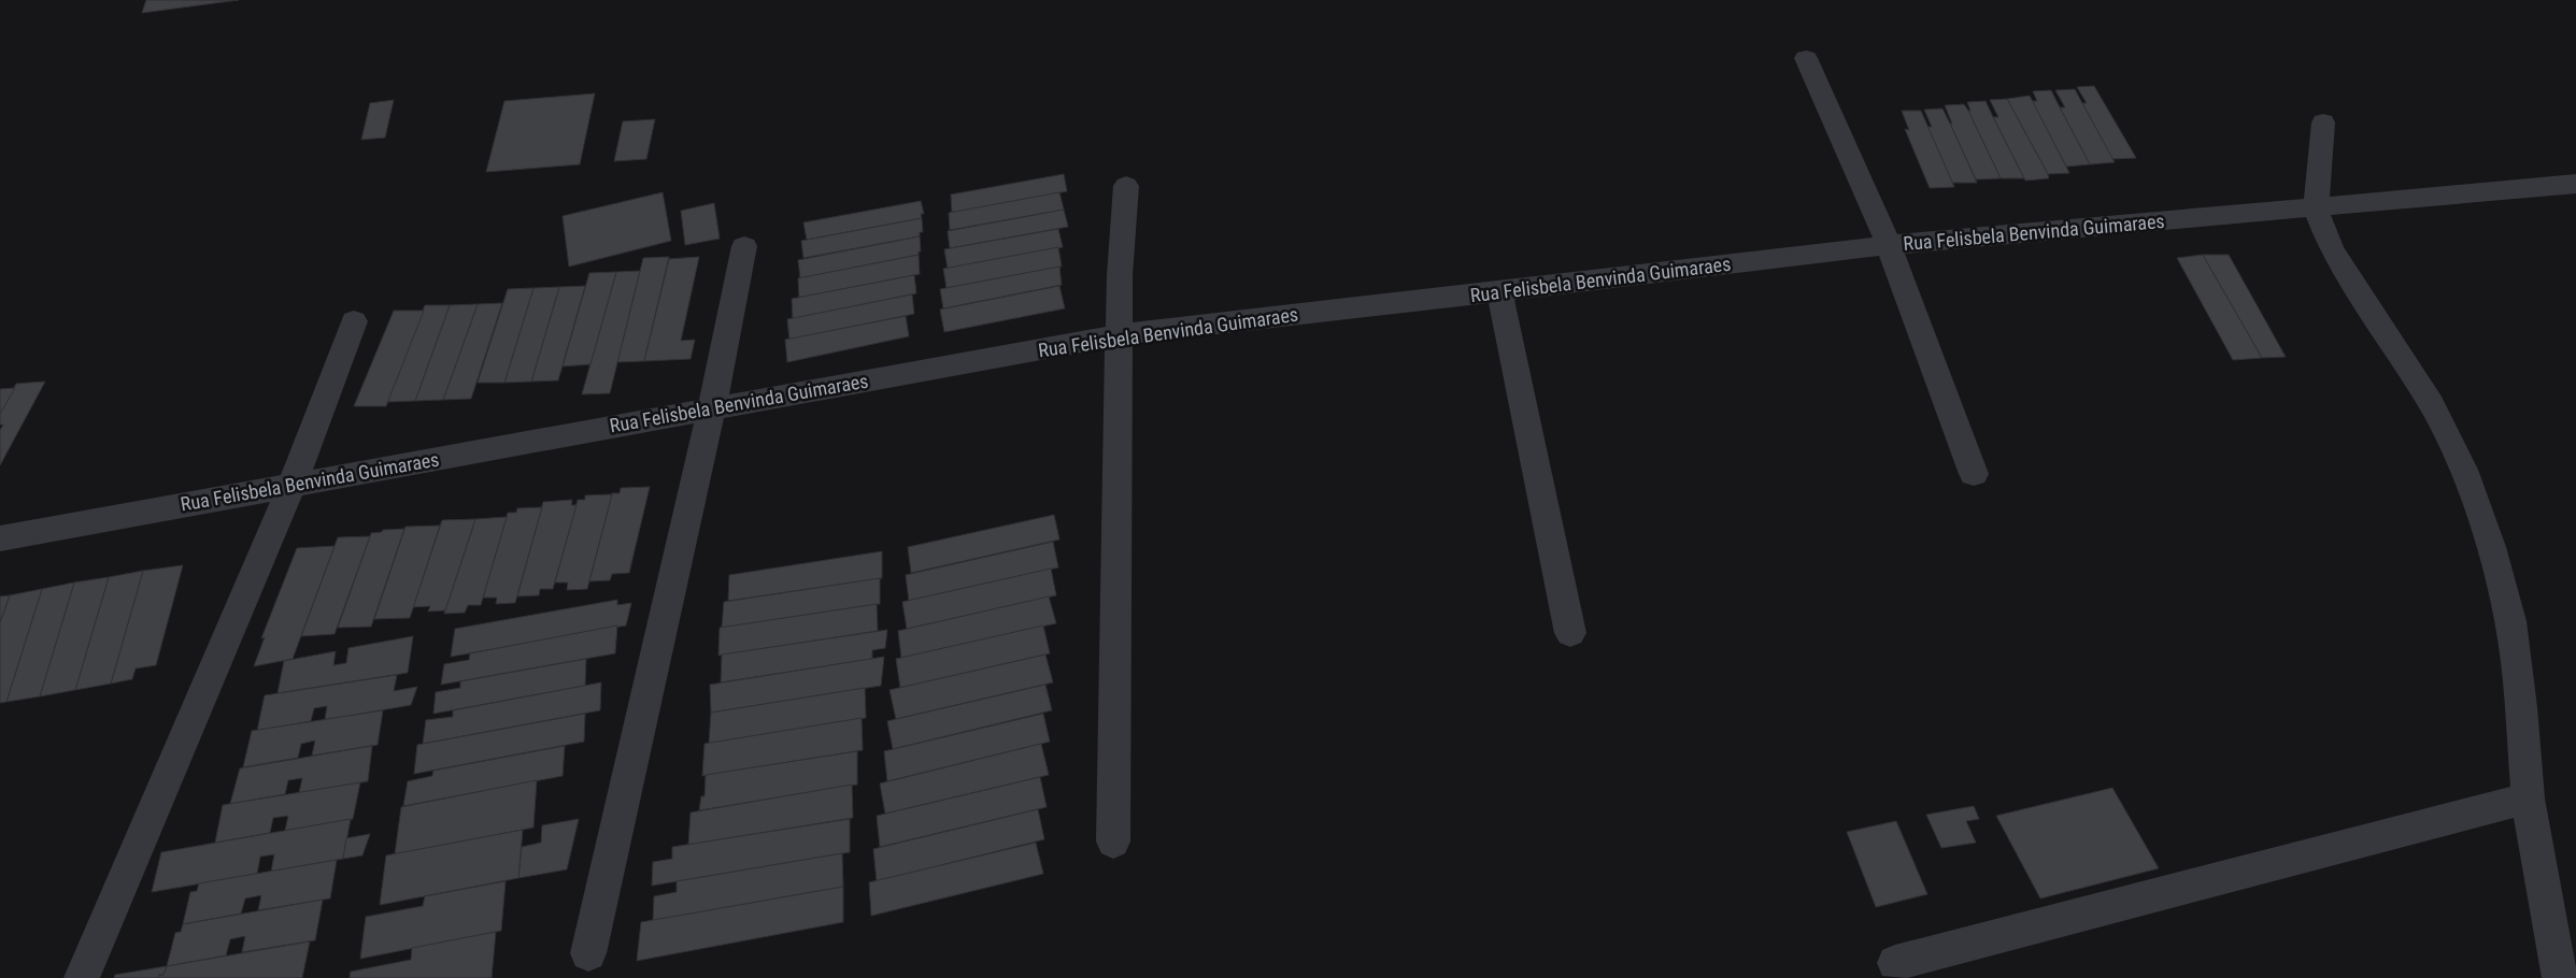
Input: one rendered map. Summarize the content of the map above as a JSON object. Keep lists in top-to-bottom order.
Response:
{
  "streets": {
    "street": ["Rua Felisbela Benvinda Guimaraes"]
  }
}
